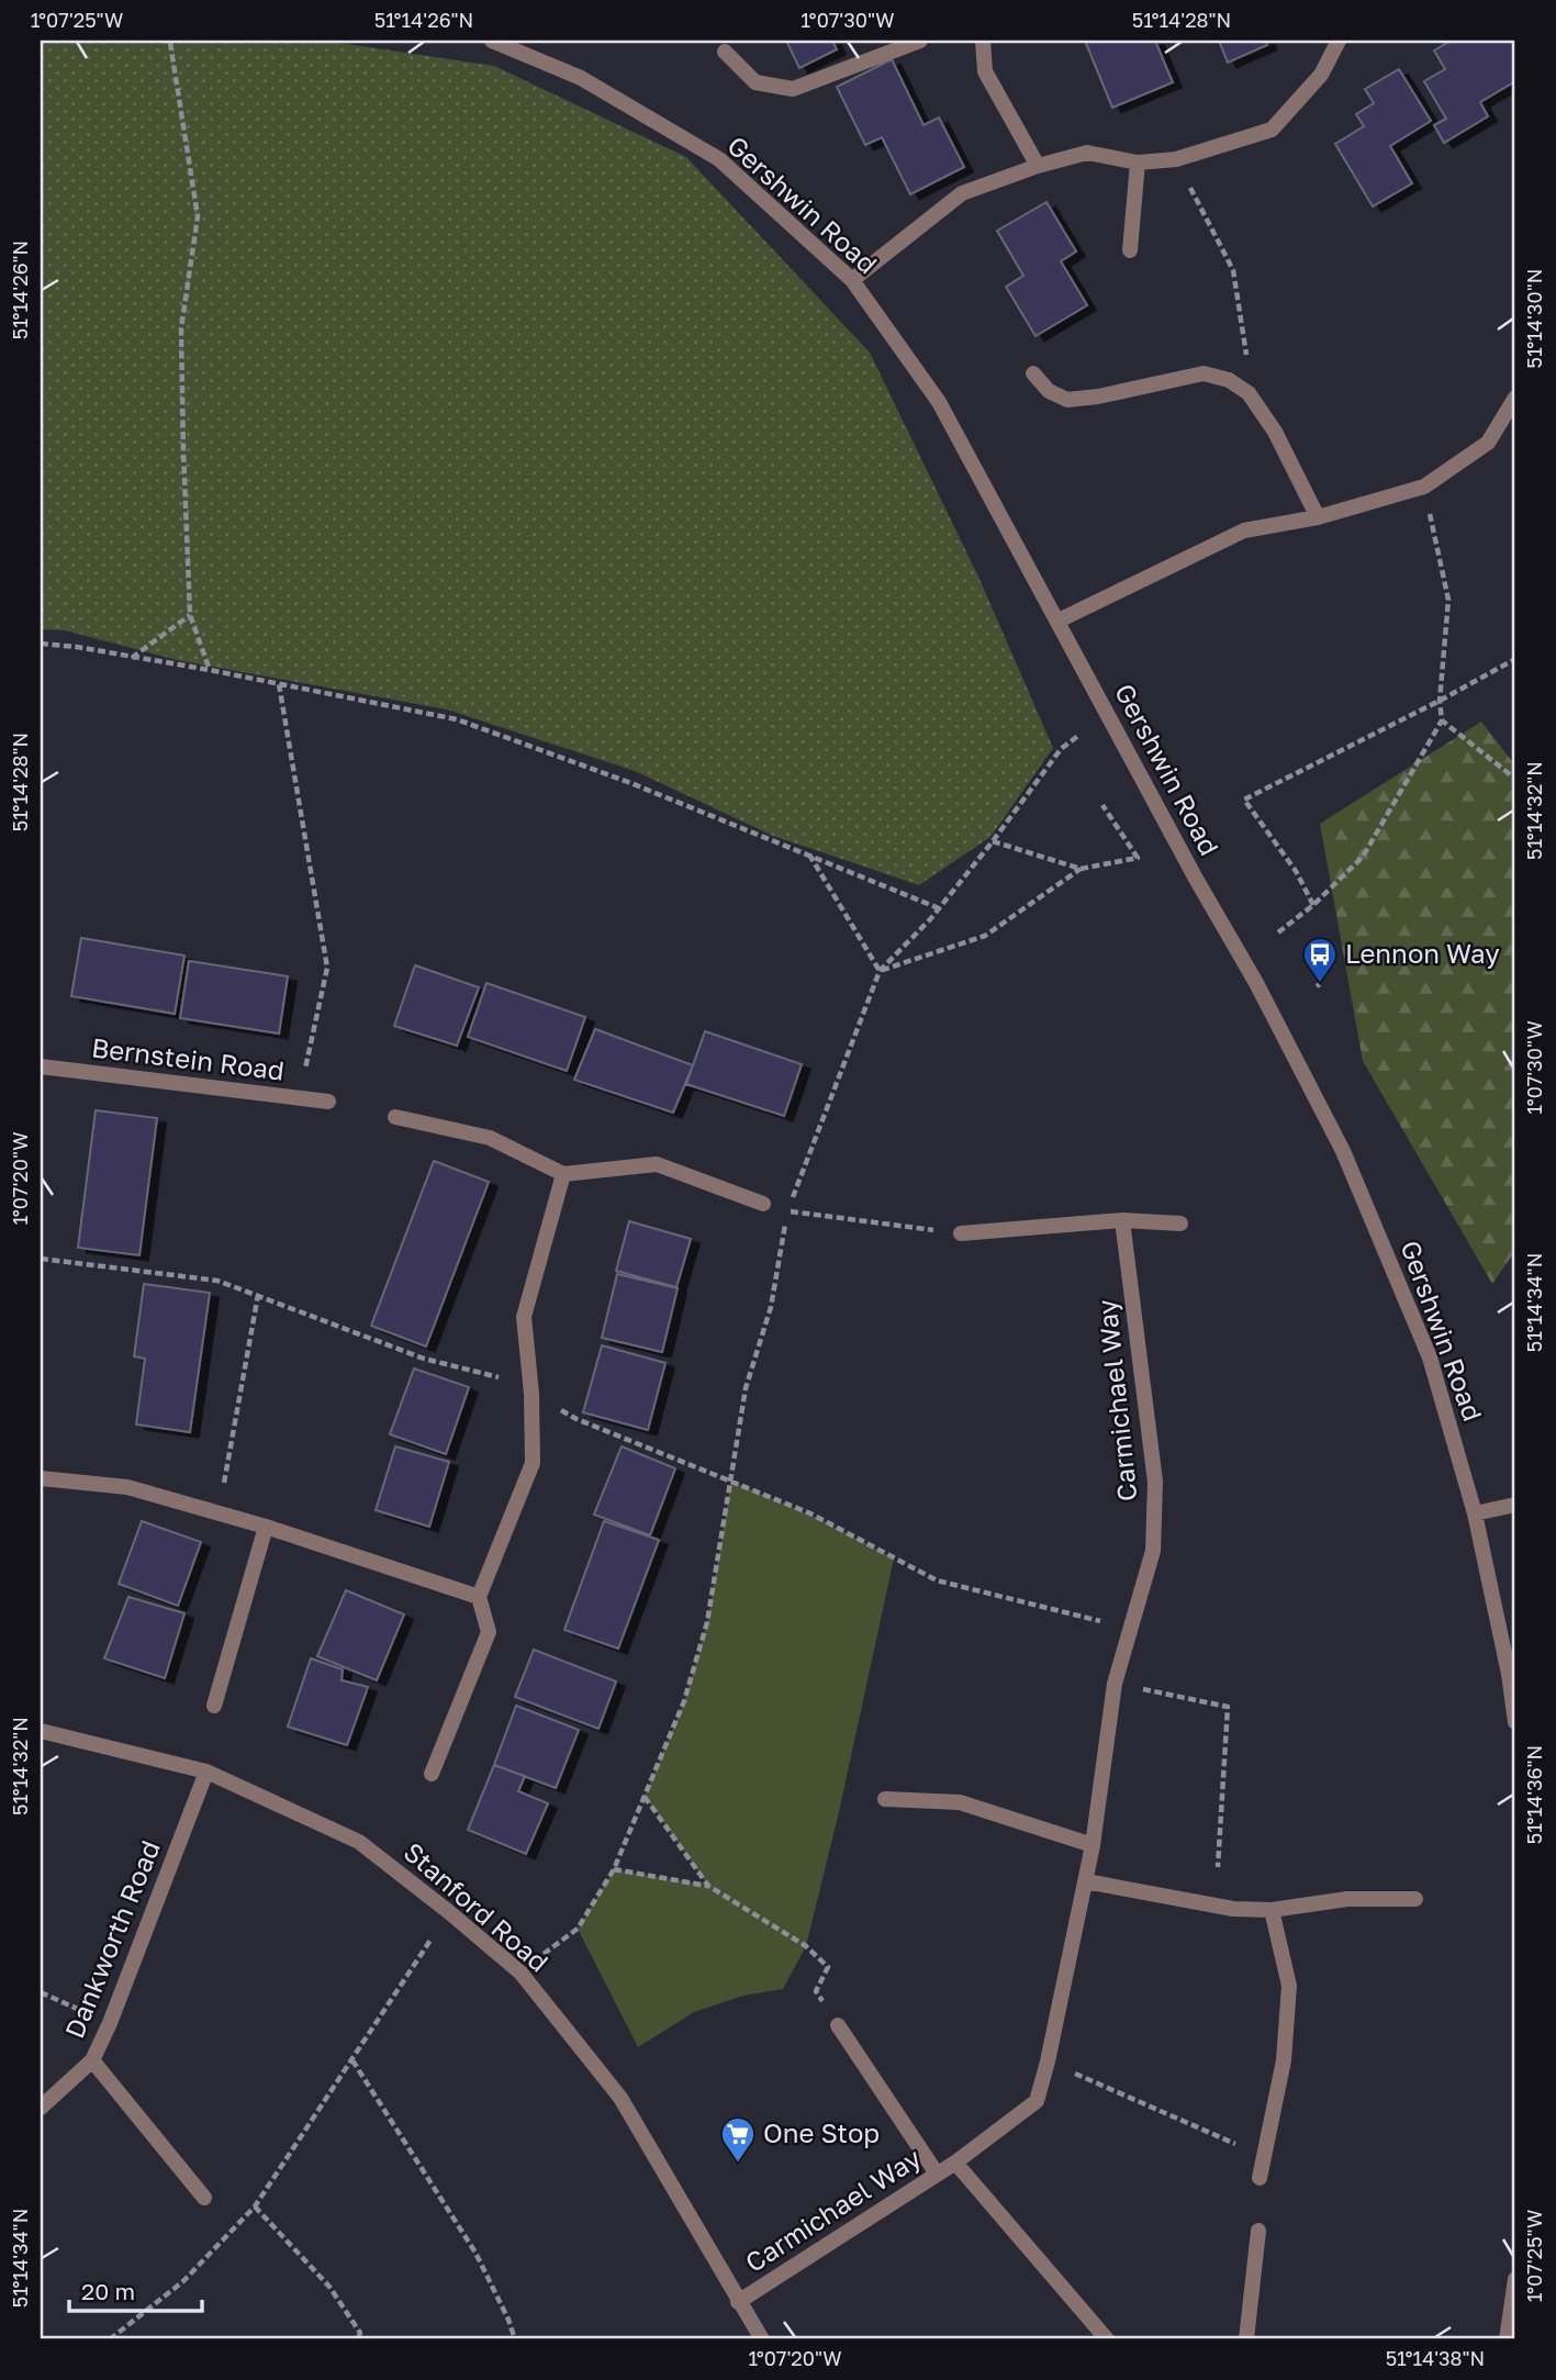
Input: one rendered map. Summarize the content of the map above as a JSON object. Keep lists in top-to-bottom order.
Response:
{
  "streets": {
    "street": [
      "Gershwin Road",
      "Bernstein Road",
      "Carmichael Way",
      "Stanford Road",
      "Dankworth Road"
    ]
  },
  "crossings": [
    ["Carmichael Way", "Stanford Road"],
    ["Stanford Road", "Dankworth Road"]
  ],
  "places": {
    "bus stop": ["Lennon Way"],
    "supermarket": ["One Stop"]
  },
  "scale_bar": "20 m",
  "coordinates": [
    "1°07'25\"W",
    "51°14'26\"N",
    "1°07'30\"W",
    "51°14'28\"N",
    "51°14'30\"N",
    "51°14'32\"N",
    "1°07'20\"W",
    "51°14'34\"N",
    "51°14'36\"N",
    "51°14'38\"N"
  ]
}
